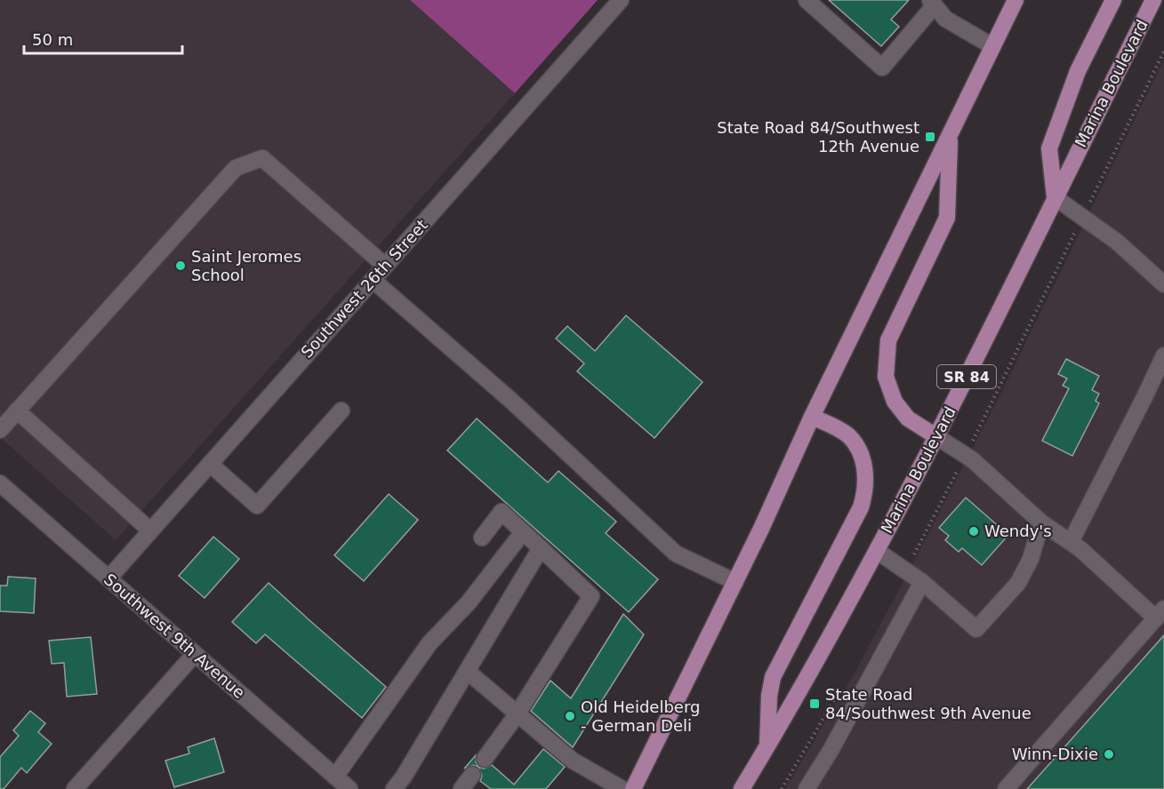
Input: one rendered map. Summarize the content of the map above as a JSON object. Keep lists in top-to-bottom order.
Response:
{
  "streets": {
    "main road": ["Marina Boulevard", "SR 84"],
    "street": ["Southwest 26th Street", "Southwest 9th Avenue"]
  },
  "crossings": [
    ["Southwest 26th Street", "Southwest 9th Avenue"]
  ],
  "places": {
    "transit": ["State Road 84/Southwest 12th Avenue", "State Road 84/Southwest 9th Avenue"],
    "other": [
      "Saint Jeromes School",
      "Wendy's",
      "Old Heidelberg - German Deli",
      "Winn-Dixie"
    ]
  },
  "scale_bar": "50 m"
}
